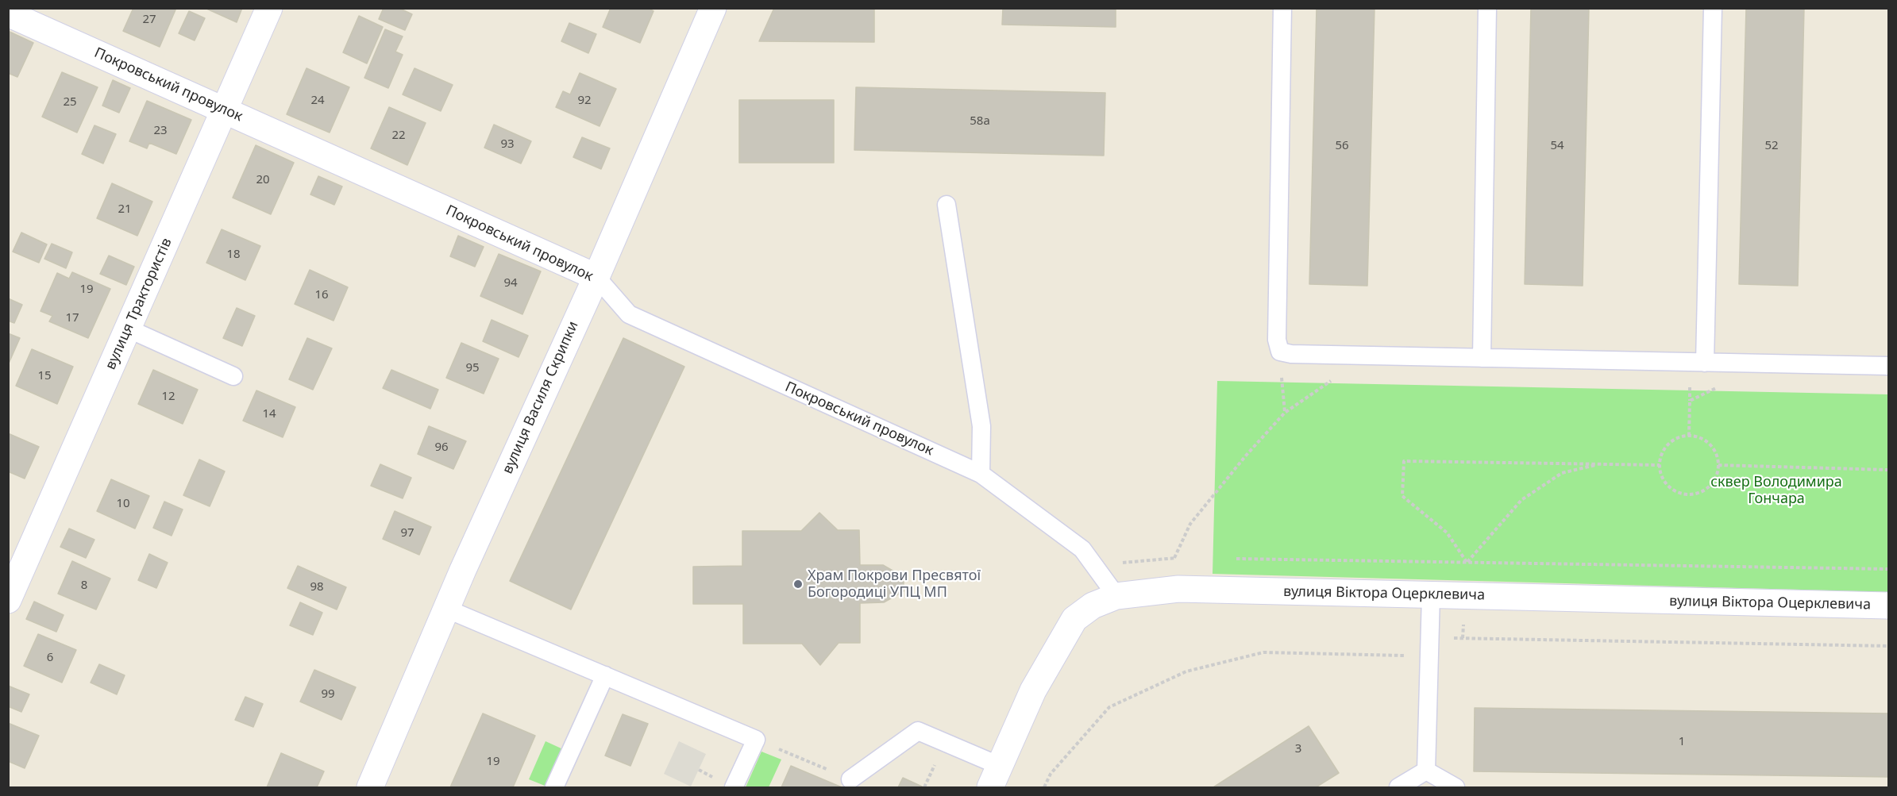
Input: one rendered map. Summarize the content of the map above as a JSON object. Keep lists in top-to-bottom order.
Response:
{
  "streets": {
    "street": [
      "Покровський провулок",
      "вулиця Трактористів",
      "вулиця Василя Скрипки",
      "вулиця Віктора Оцерклевича"
    ]
  },
  "crossings": [
    ["Покровський провулок", "вулиця Трактористів"],
    ["Покровський провулок", "вулиця Василя Скрипки"],
    ["Покровський провулок", "вулиця Віктора Оцерклевича"]
  ],
  "parks": ["сквер Володимира Гончара"],
  "places": ["Храм Покрови Пресвятої Богородиці УПЦ МП"],
  "house_numbers": [
    "27",
    "24",
    "92",
    "25",
    "58а",
    "23",
    "22",
    "93",
    "56",
    "54",
    "52",
    "20",
    "21",
    "18",
    "94",
    "19",
    "16",
    "17",
    "95",
    "15",
    "12",
    "14",
    "96",
    "10",
    "97",
    "8",
    "98",
    "6",
    "99",
    "1",
    "3",
    "19"
  ]
}
